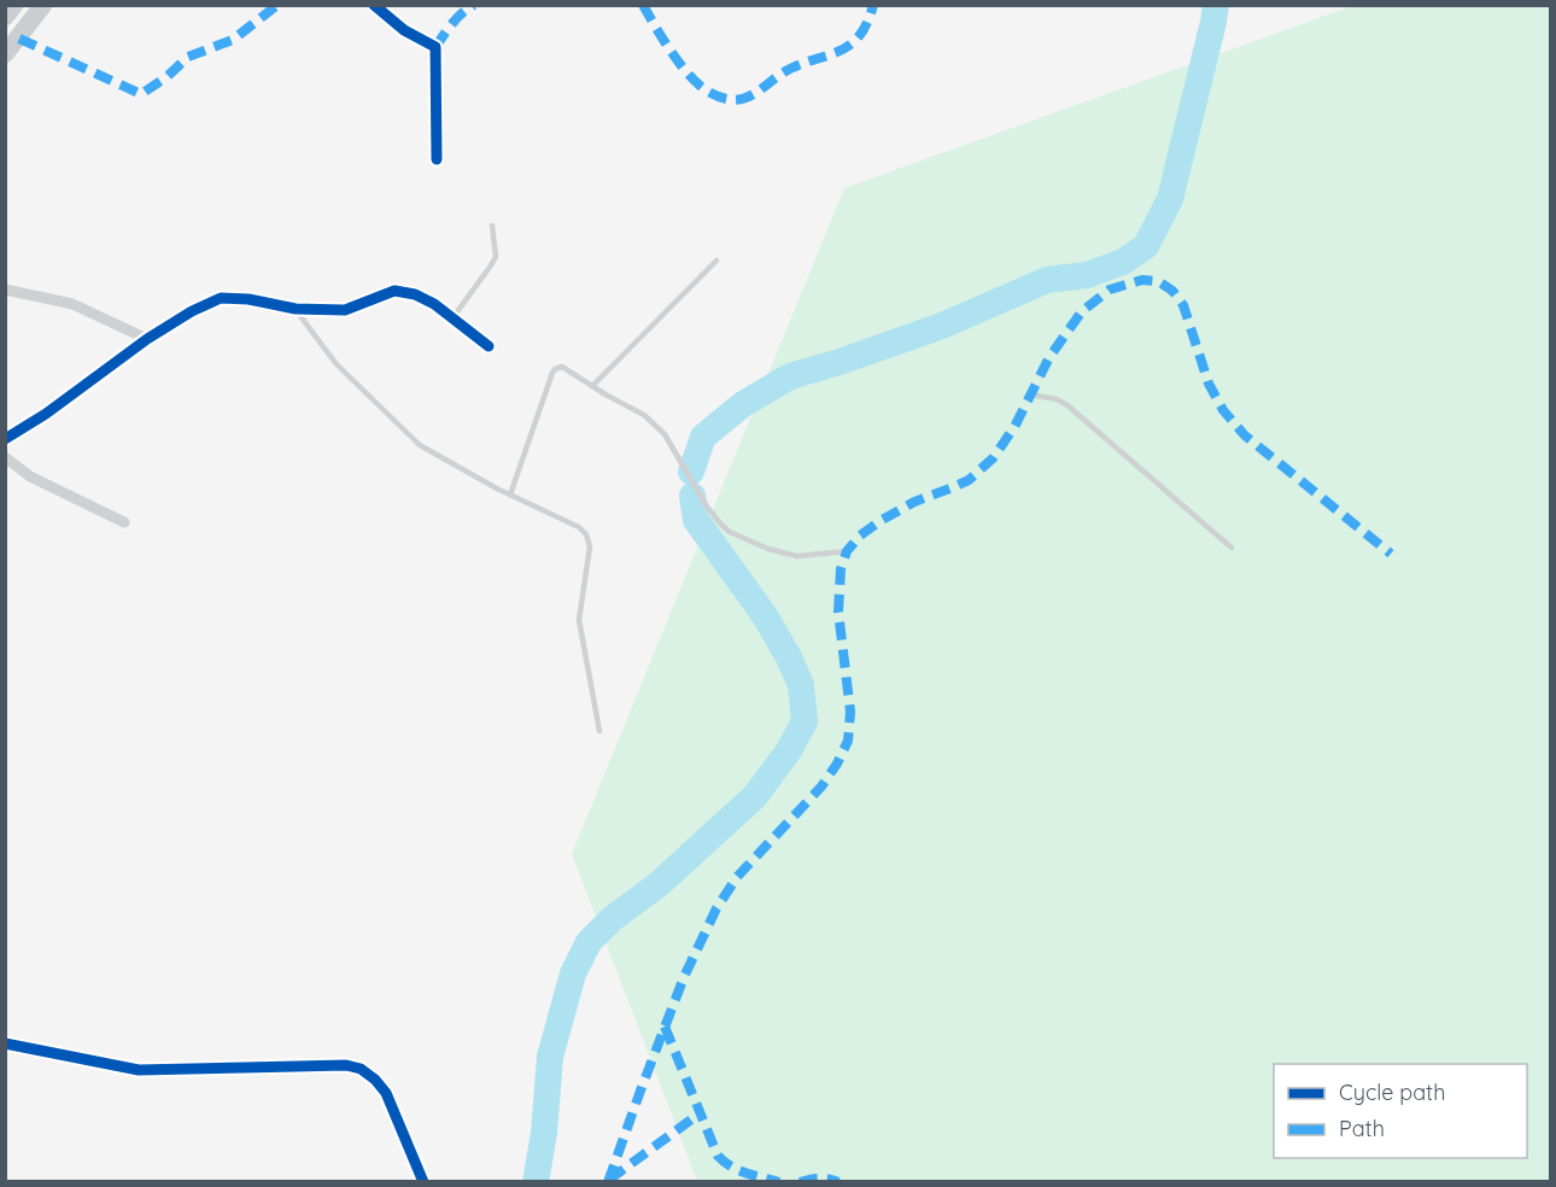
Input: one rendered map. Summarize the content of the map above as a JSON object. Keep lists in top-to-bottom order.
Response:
{
  "legend": ["Cycle path", "Path"]
}
